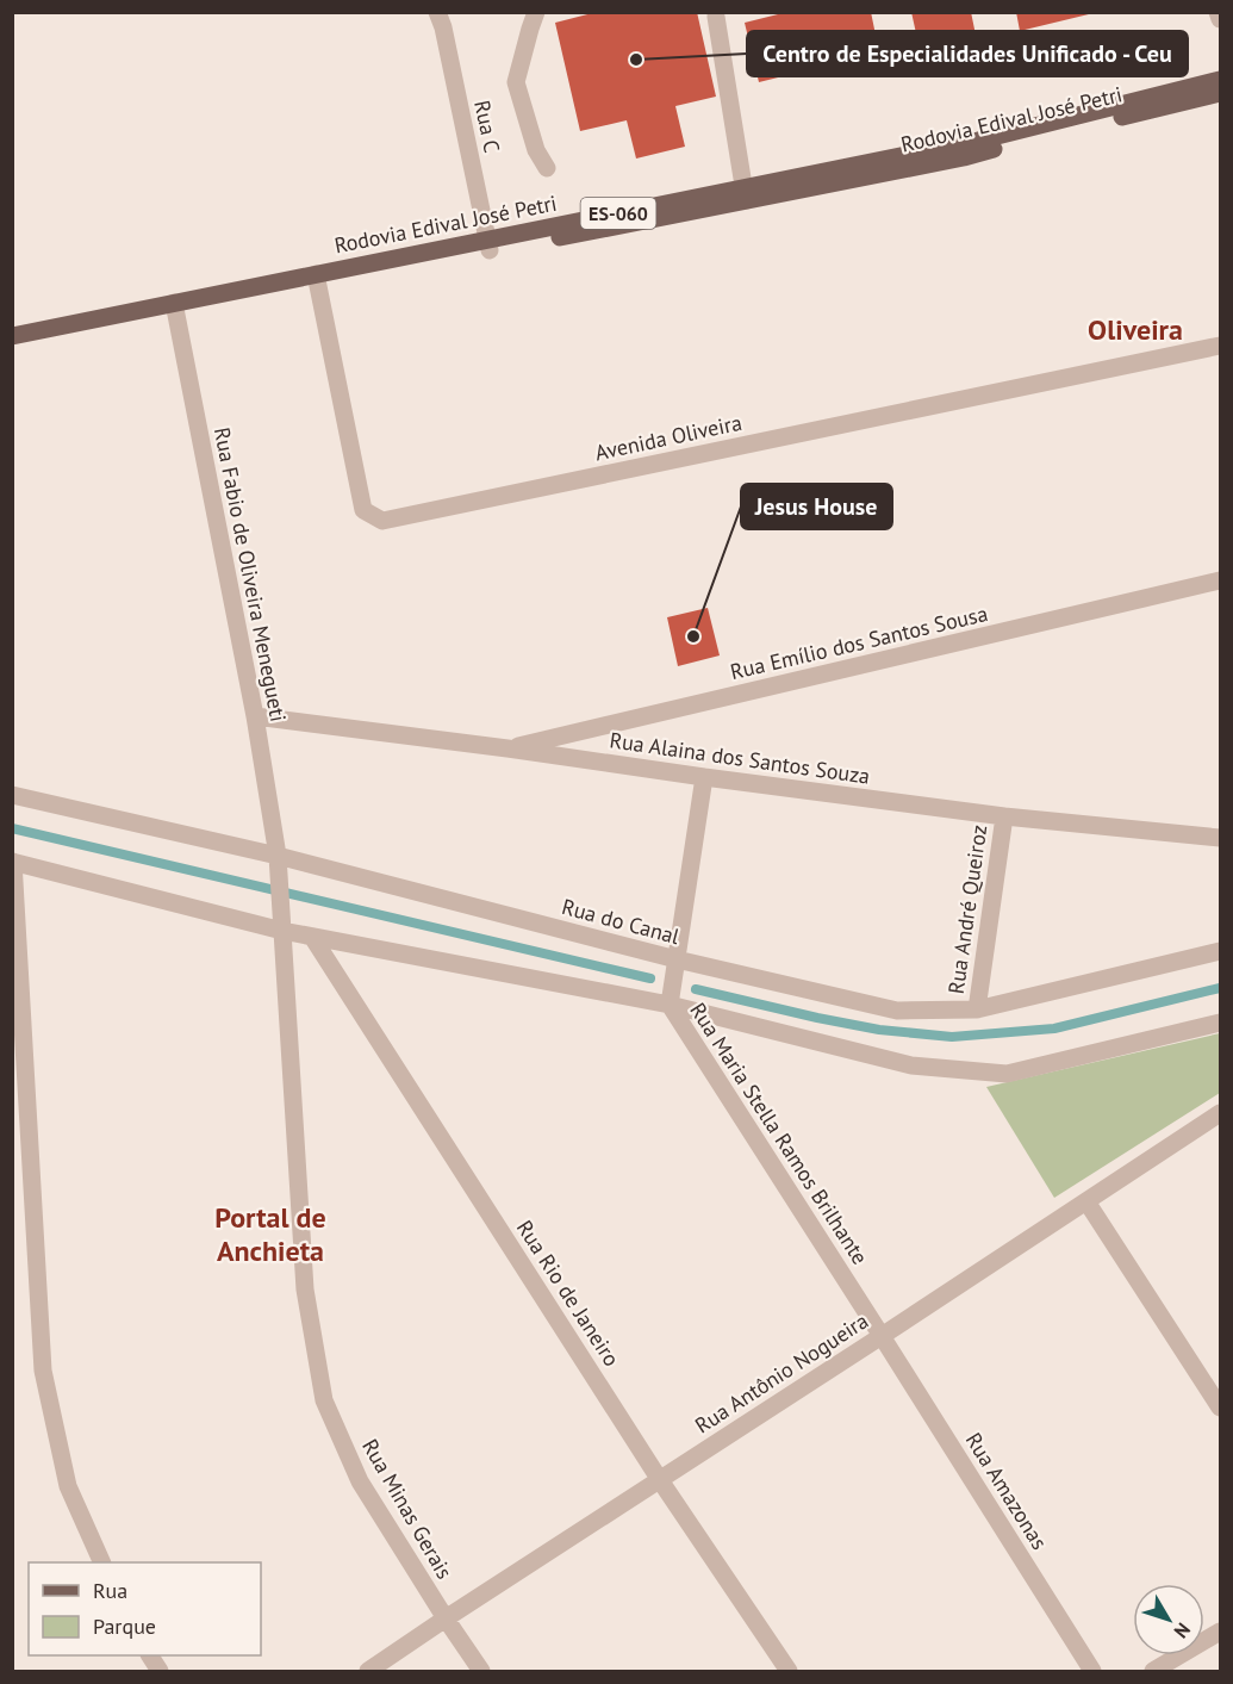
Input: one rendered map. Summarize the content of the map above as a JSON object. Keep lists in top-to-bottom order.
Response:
{
  "streets": {
    "main road": ["Rodovia Edival José Petri", "ES-060"],
    "street": [
      "Rua C",
      "Avenida Oliveira",
      "Rua Fabio de Oliveira Menegueti",
      "Rua Emílio dos Santos Sousa",
      "Rua Alaina dos Santos Souza",
      "Rua André Queiroz",
      "Rua do Canal",
      "Rua Maria Stella Ramos Brilhante",
      "Rua Rio de Janeiro",
      "Rua Antônio Nogueira",
      "Rua Amazonas",
      "Rua Minas Gerais"
    ]
  },
  "crossings": [
    ["Rodovia Edival José Petri", "Rua C"],
    ["Rodovia Edival José Petri", "Avenida Oliveira"],
    ["Rodovia Edival José Petri", "Rua Fabio de Oliveira Menegueti"],
    ["Rua Fabio de Oliveira Menegueti", "Rua Alaina dos Santos Souza"],
    ["Rua Fabio de Oliveira Menegueti", "Rua do Canal"],
    ["Rua Fabio de Oliveira Menegueti", "Rua Minas Gerais"],
    ["Rua Emílio dos Santos Sousa", "Rua Alaina dos Santos Souza"],
    ["Rua Alaina dos Santos Souza", "Rua André Queiroz"],
    ["Rua Alaina dos Santos Souza", "Rua Maria Stella Ramos Brilhante"],
    ["Rua André Queiroz", "Rua do Canal"],
    ["Rua do Canal", "Rua Maria Stella Ramos Brilhante"],
    ["Rua do Canal", "Rua Minas Gerais"],
    ["Rua Maria Stella Ramos Brilhante", "Rua Antônio Nogueira"],
    ["Rua Maria Stella Ramos Brilhante", "Rua Amazonas"],
    ["Rua Rio de Janeiro", "Rua Antônio Nogueira"],
    ["Rua Antônio Nogueira", "Rua Amazonas"],
    ["Rua Antônio Nogueira", "Rua Minas Gerais"]
  ],
  "districts": ["Oliveira", "Portal de Anchieta"],
  "places": ["Centro de Especialidades Unificado - Ceu", "Jesus House"],
  "legend": ["Rua", "Parque"],
  "north": "bottom right"
}
